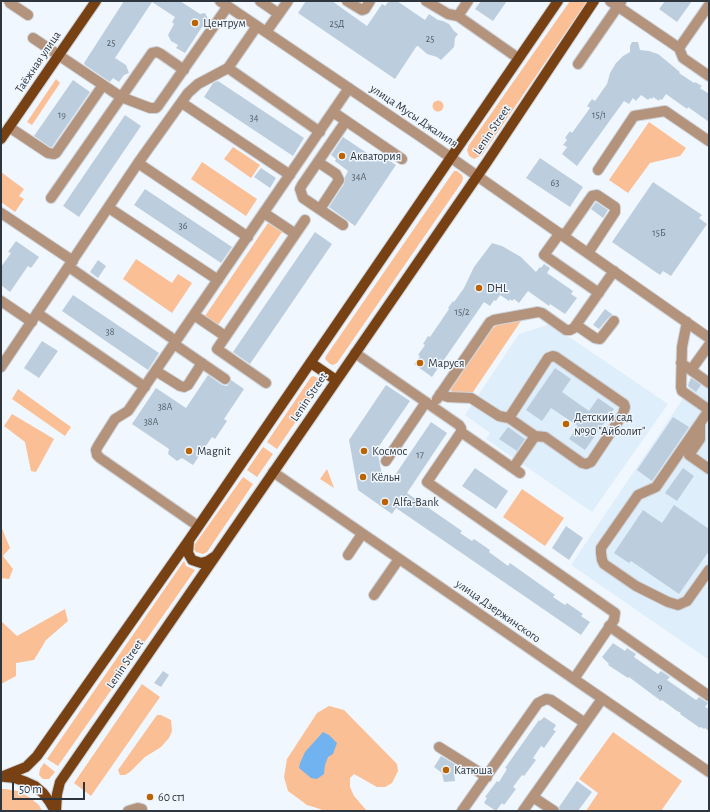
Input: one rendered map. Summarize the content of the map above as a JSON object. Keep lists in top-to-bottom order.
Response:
{
  "streets": {
    "main road": ["Таёжная улица", "Lenin Street"],
    "street": ["улица Мусы Джалиля", "улица Дзержинского"]
  },
  "crossings": [
    ["улица Мусы Джалиля", "Lenin Street"],
    ["Lenin Street", "улица Дзержинского"]
  ],
  "places": [
    "Центрум",
    "Акватория",
    "DHL",
    "Маруся",
    "Детский сад №90 \"Айболит\"",
    "Magnit",
    "Космос",
    "Кёльн",
    "Alfa-Bank",
    "Катюша",
    "60 ст1"
  ],
  "house_numbers": [
    "25Д",
    "25",
    "25",
    "19",
    "15/1",
    "34",
    "34А",
    "63",
    "36",
    "15Б",
    "15/2",
    "38",
    "38А",
    "38А",
    "17",
    "9"
  ],
  "scale_bar": "50 m"
}
